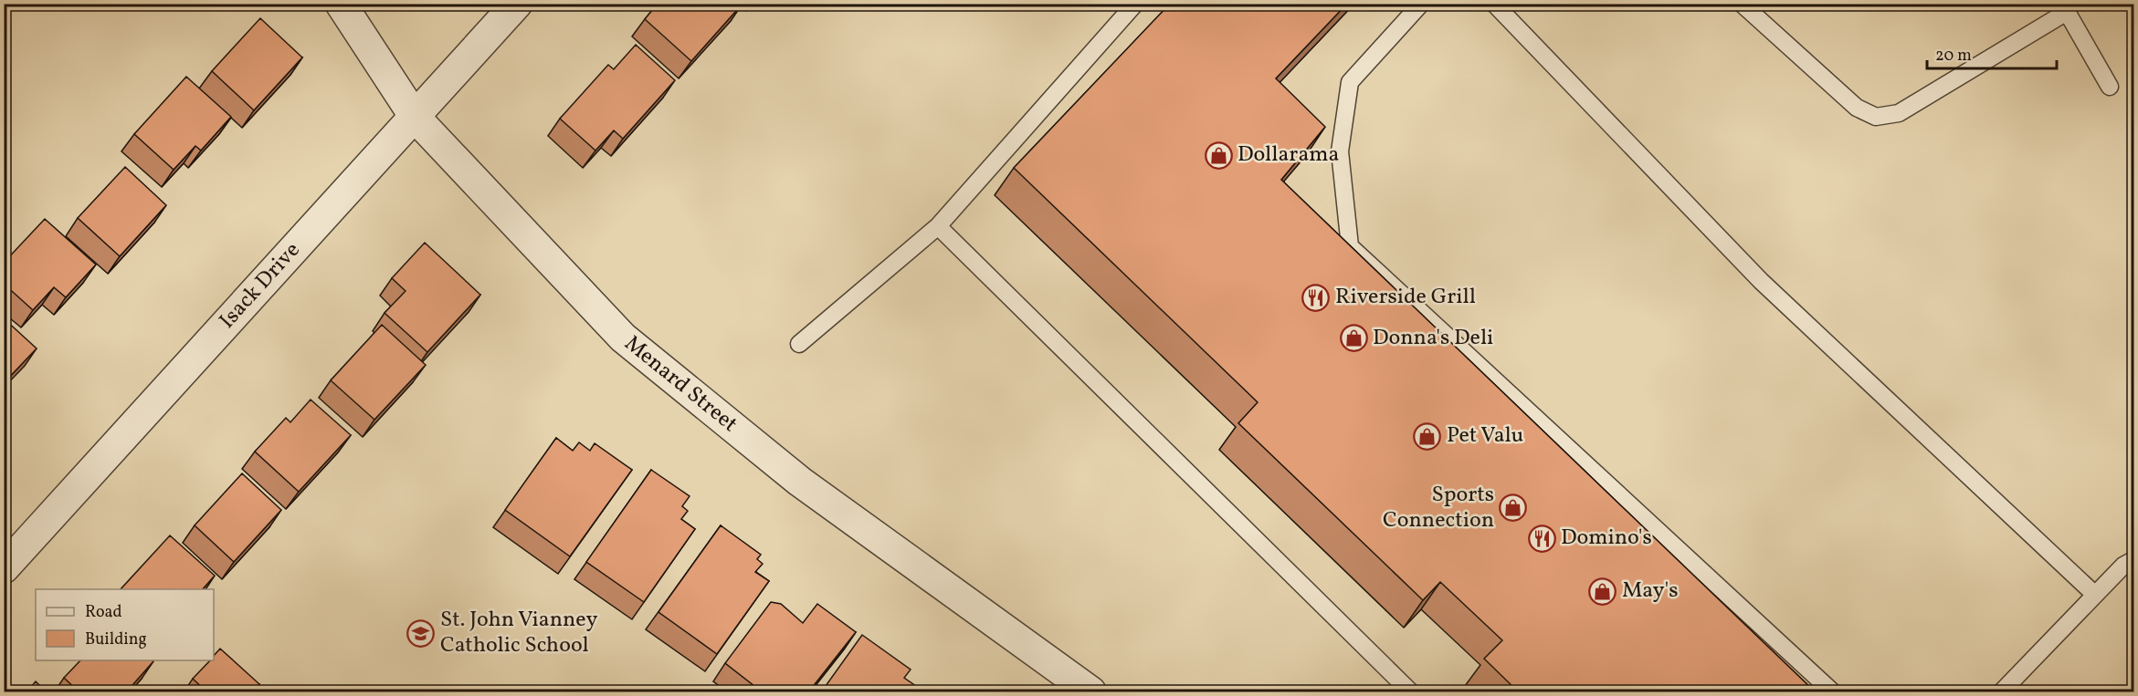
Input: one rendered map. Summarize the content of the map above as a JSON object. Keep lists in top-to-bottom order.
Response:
{
  "streets": {
    "street": ["Isack Drive", "Menard Street"]
  },
  "crossings": [
    ["Isack Drive", "Menard Street"]
  ],
  "places": {
    "shop": [
      "Dollarama",
      "Donna's Deli",
      "Pet Valu",
      "Sports Connection",
      "May's"
    ],
    "restaurant": ["Riverside Grill", "Domino's"],
    "school or university": ["St. John Vianney Catholic School"]
  },
  "legend": ["Road", "Building"],
  "scale_bar": "20 m"
}
